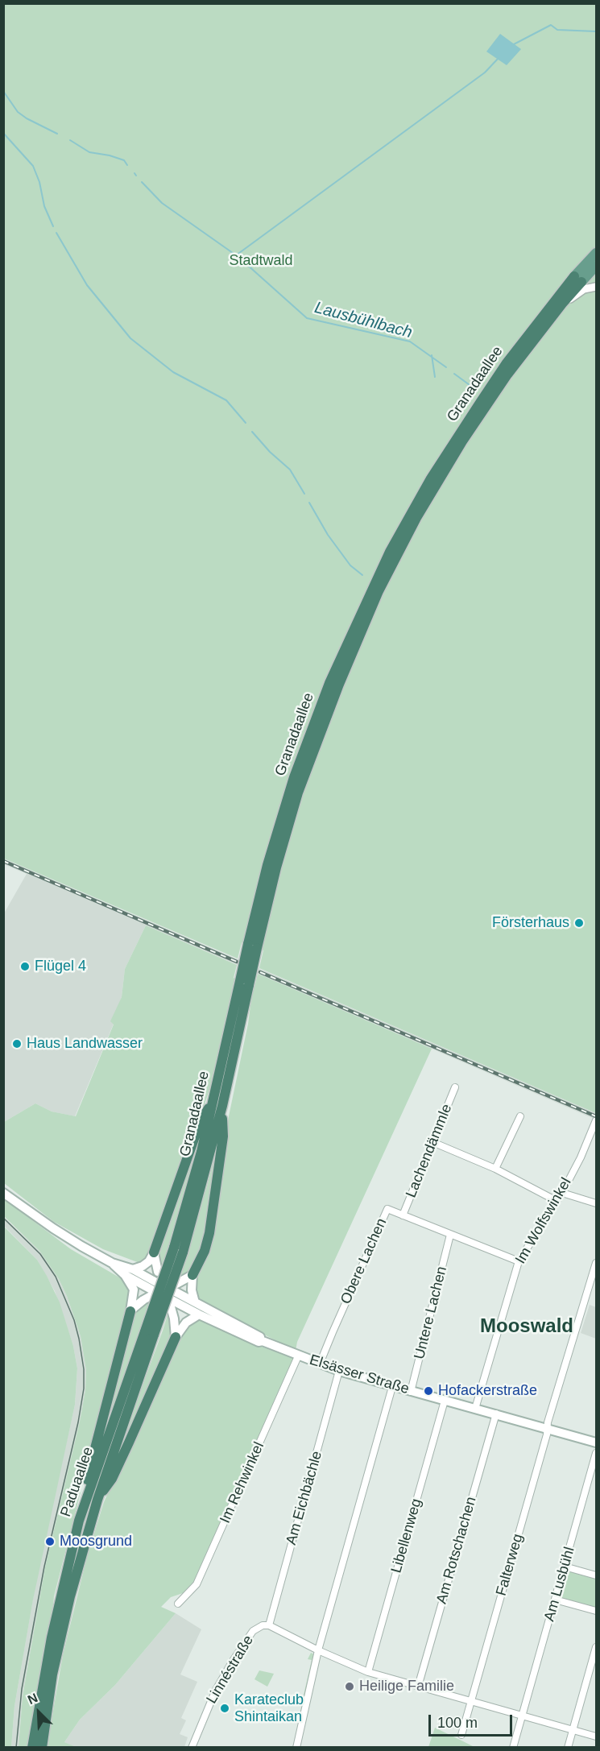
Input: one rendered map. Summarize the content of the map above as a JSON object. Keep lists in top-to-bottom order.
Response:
{
  "streets": {
    "highway": ["Granadaallee", "Paduaallee"],
    "main road": ["Elsässer Straße"],
    "street": [
      "Lachendämmle",
      "Im Wolfswinkel",
      "Obere Lachen",
      "Untere Lachen",
      "Im Rehwinkel",
      "Am Eichbächle",
      "Libellenweg",
      "Am Rotschachen",
      "Falterweg",
      "Am Lusbühl",
      "Linnéstraße"
    ]
  },
  "crossings": [
    ["Granadaallee", "Elsässer Straße"],
    ["Granadaallee", "Paduaallee"],
    ["Lachendämmle", "Obere Lachen"],
    ["Im Wolfswinkel", "Obere Lachen"],
    ["Im Wolfswinkel", "Elsässer Straße"],
    ["Obere Lachen", "Untere Lachen"],
    ["Obere Lachen", "Elsässer Straße"],
    ["Untere Lachen", "Elsässer Straße"],
    ["Elsässer Straße", "Paduaallee"],
    ["Elsässer Straße", "Im Rehwinkel"],
    ["Elsässer Straße", "Am Eichbächle"],
    ["Elsässer Straße", "Libellenweg"],
    ["Elsässer Straße", "Am Rotschachen"],
    ["Elsässer Straße", "Falterweg"],
    ["Am Eichbächle", "Linnéstraße"],
    ["Libellenweg", "Linnéstraße"],
    ["Am Rotschachen", "Linnéstraße"],
    ["Falterweg", "Linnéstraße"],
    ["Am Lusbühl", "Linnéstraße"]
  ],
  "districts": ["Mooswald"],
  "water": ["Lausbühlbach"],
  "parks": ["Stadtwald"],
  "places": [
    "Försterhaus",
    "Flügel 4",
    "Haus Landwasser",
    "Hofackerstraße",
    "Moosgrund",
    "Heilige Familie",
    "Karateclub Shintaikan"
  ],
  "scale_bar": "100 m",
  "north": "top left"
}
